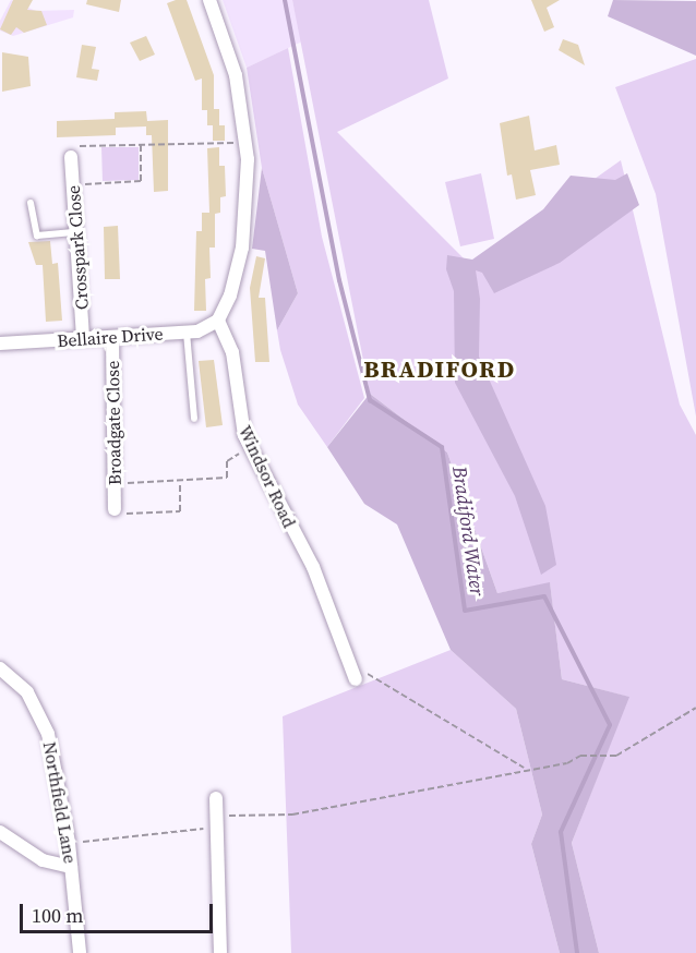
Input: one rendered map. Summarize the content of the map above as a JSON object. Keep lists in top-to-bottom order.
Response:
{
  "streets": {
    "street": [
      "Crosspark Close",
      "Bellaire Drive",
      "Broadgate Close",
      "Windsor Road",
      "Northfield Lane"
    ]
  },
  "crossings": [
    ["Crosspark Close", "Bellaire Drive"],
    ["Bellaire Drive", "Broadgate Close"],
    ["Bellaire Drive", "Windsor Road"]
  ],
  "districts": ["BRADIFORD"],
  "water": ["Bradiford Water"],
  "scale_bar": "100 m"
}
